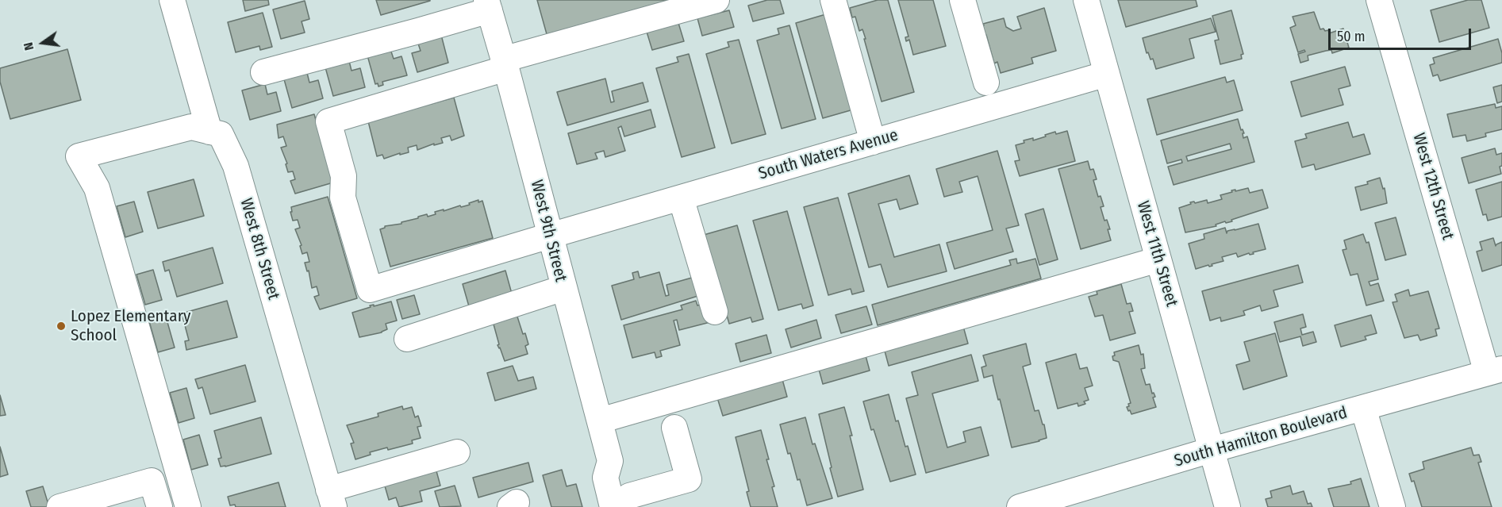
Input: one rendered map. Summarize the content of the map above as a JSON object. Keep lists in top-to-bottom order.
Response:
{
  "streets": {
    "street": [
      "South Waters Avenue",
      "West 12th Street",
      "West 9th Street",
      "West 8th Street",
      "West 11th Street",
      "South Hamilton Boulevard"
    ]
  },
  "crossings": [
    ["South Waters Avenue", "West 9th Street"],
    ["South Waters Avenue", "West 11th Street"],
    ["West 12th Street", "South Hamilton Boulevard"],
    ["West 11th Street", "South Hamilton Boulevard"]
  ],
  "places": ["Lopez Elementary School"],
  "scale_bar": "50 m",
  "north": "left"
}
